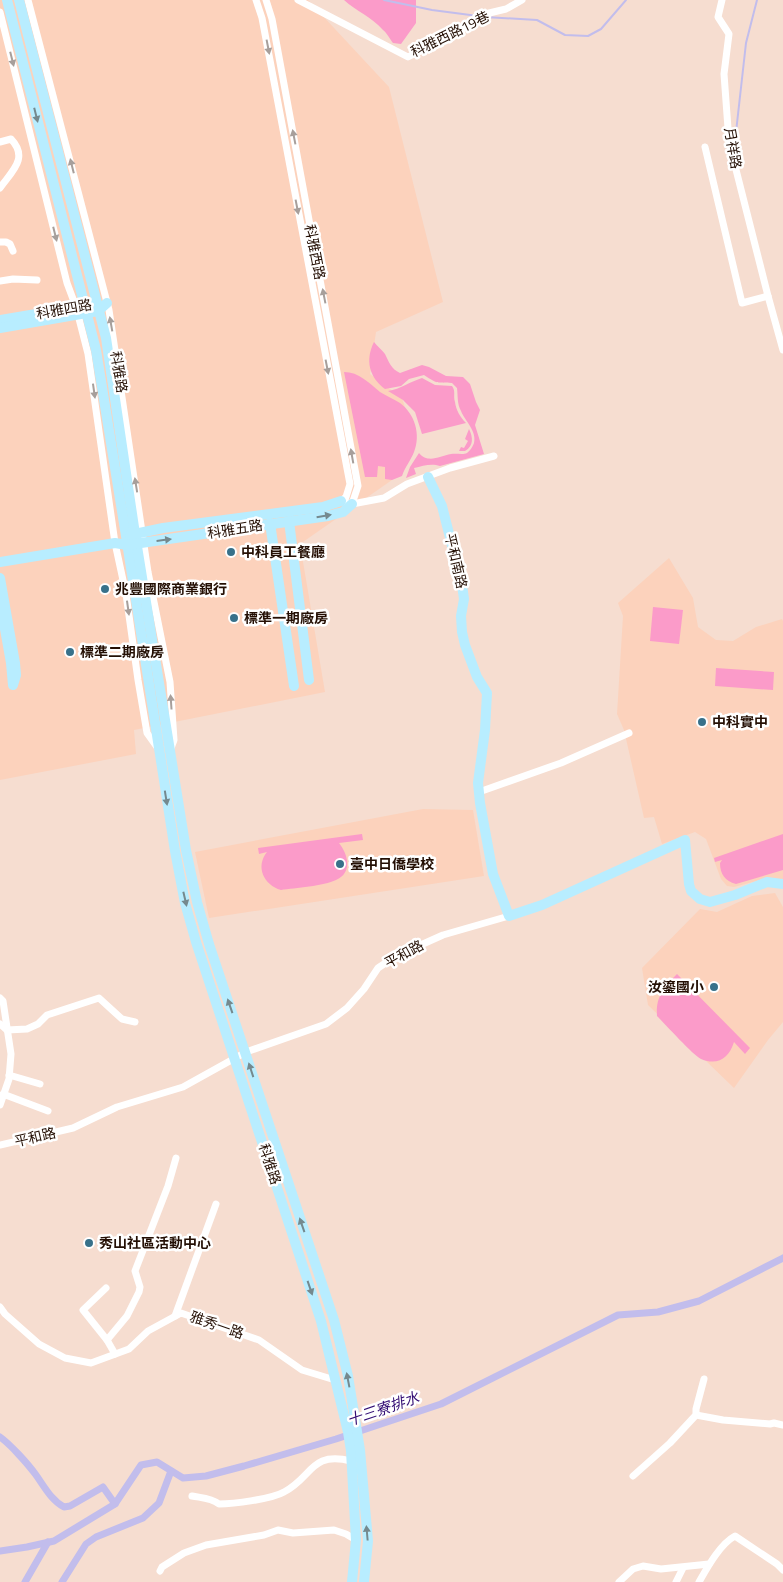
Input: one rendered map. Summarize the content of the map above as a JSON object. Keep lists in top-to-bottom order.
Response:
{
  "streets": {
    "street": [
      "科雅西路19巷",
      "月祥路",
      "科雅西路",
      "科雅四路",
      "科雅路",
      "科雅五路",
      "平和南路",
      "平和路",
      "雅秀一路"
    ]
  },
  "crossings": [
    ["科雅西路", "科雅五路"],
    ["科雅四路", "科雅路"],
    ["科雅路", "科雅五路"],
    ["科雅路", "平和路"],
    ["科雅路", "雅秀一路"],
    ["平和南路", "平和路"]
  ],
  "water": ["十三寮排水"],
  "places": [
    "中科員工餐廳",
    "兆豐國際商業銀行",
    "標準一期廠房",
    "標準二期廠房",
    "中科實中",
    "臺中日僑學校",
    "汝鎏國小",
    "秀山社區活動中心"
  ]
}
